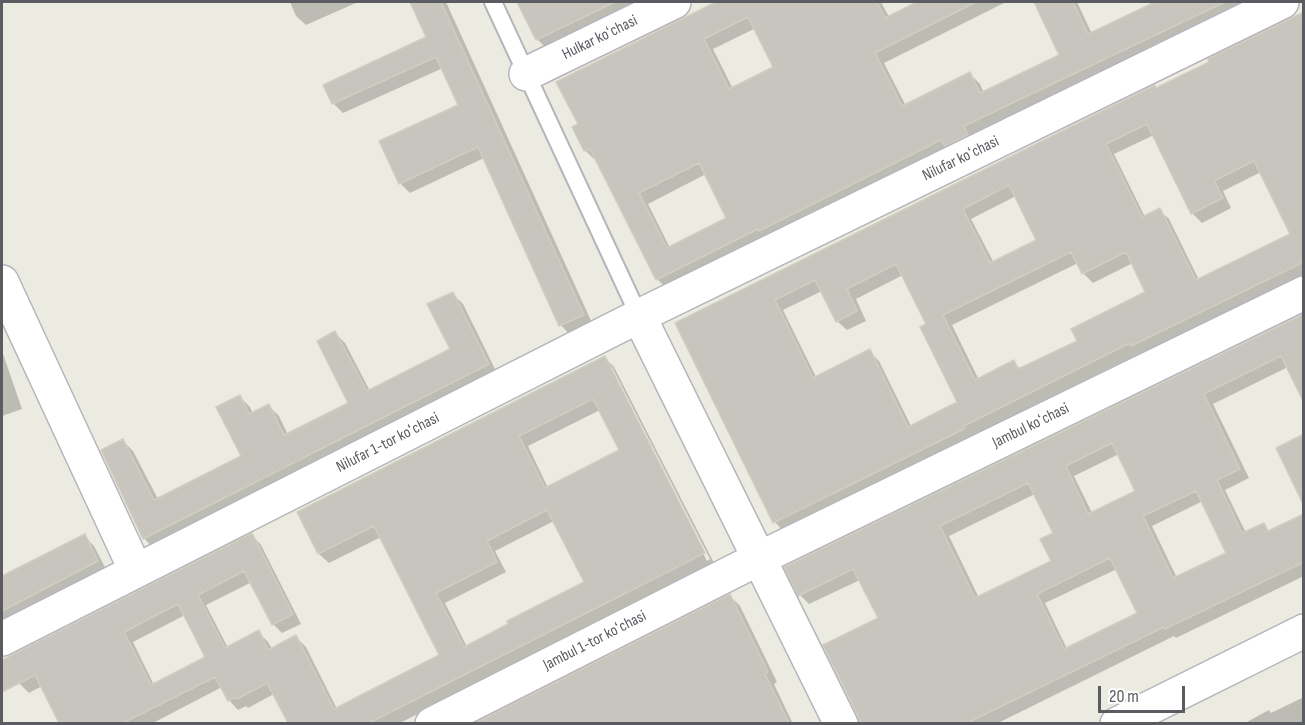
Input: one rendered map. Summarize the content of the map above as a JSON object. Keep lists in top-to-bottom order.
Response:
{
  "streets": {
    "street": [
      "Hulkar koʻchasi",
      "Nilufar koʻchasi",
      "Jambul koʻchasi",
      "Nilufar 1-tor koʻchasi",
      "Jambul 1-tor koʻchasi"
    ]
  },
  "crossings": [
    ["Nilufar koʻchasi", "Nilufar 1-tor koʻchasi"],
    ["Jambul koʻchasi", "Jambul 1-tor koʻchasi"]
  ],
  "scale_bar": "20 m"
}
